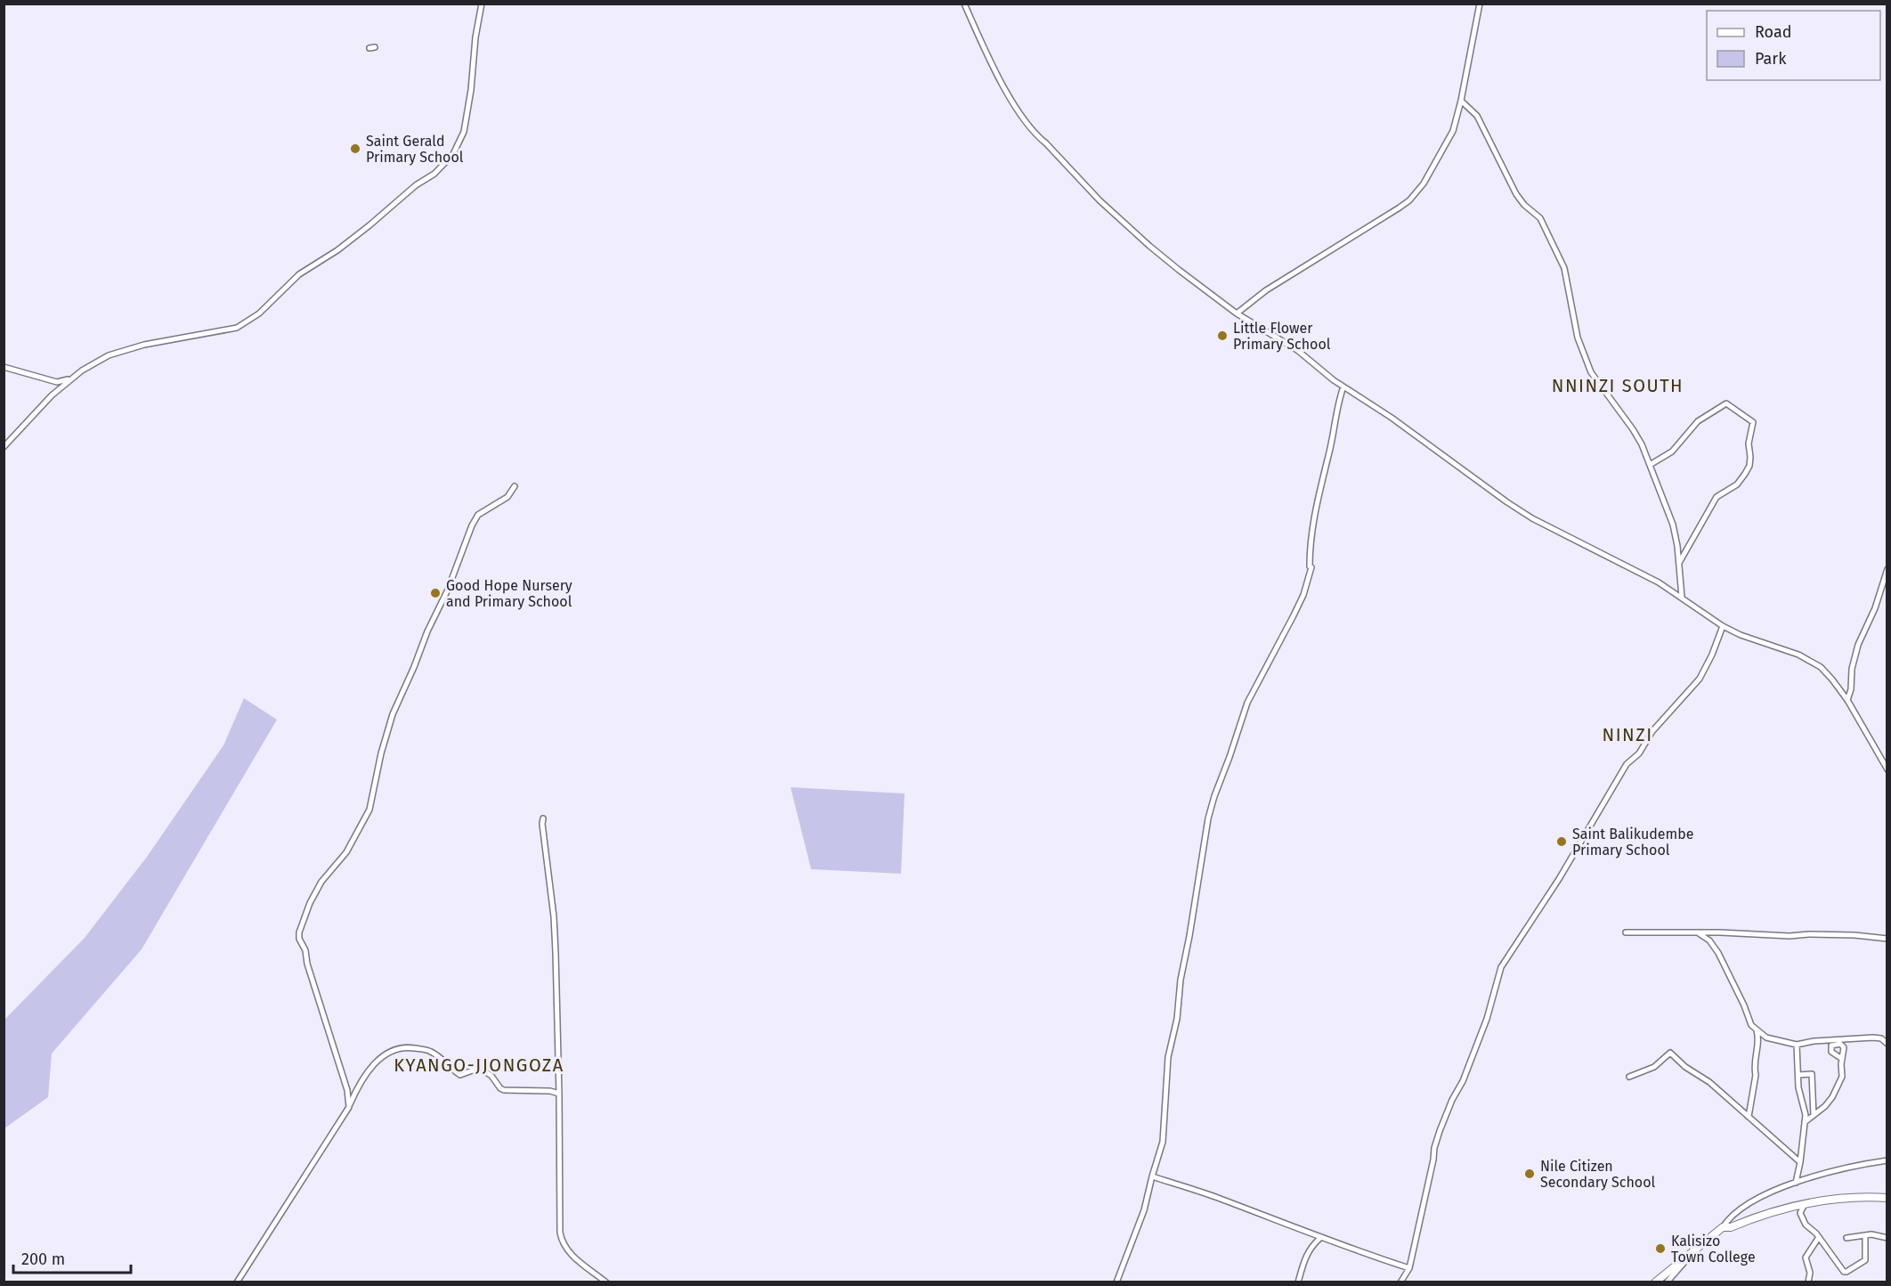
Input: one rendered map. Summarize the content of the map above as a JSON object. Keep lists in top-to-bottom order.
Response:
{
  "districts": ["NNINZI SOUTH", "NINZI", "KYANGO-JJONGOZA"],
  "places": [
    "Saint Gerald Primary School",
    "Little Flower Primary School",
    "Good Hope Nursery and Primary School",
    "Saint Balikudembe Primary School",
    "Nile Citizen Secondary School",
    "Kalisizo Town College"
  ],
  "legend": ["Road", "Park"],
  "scale_bar": "200 m"
}
